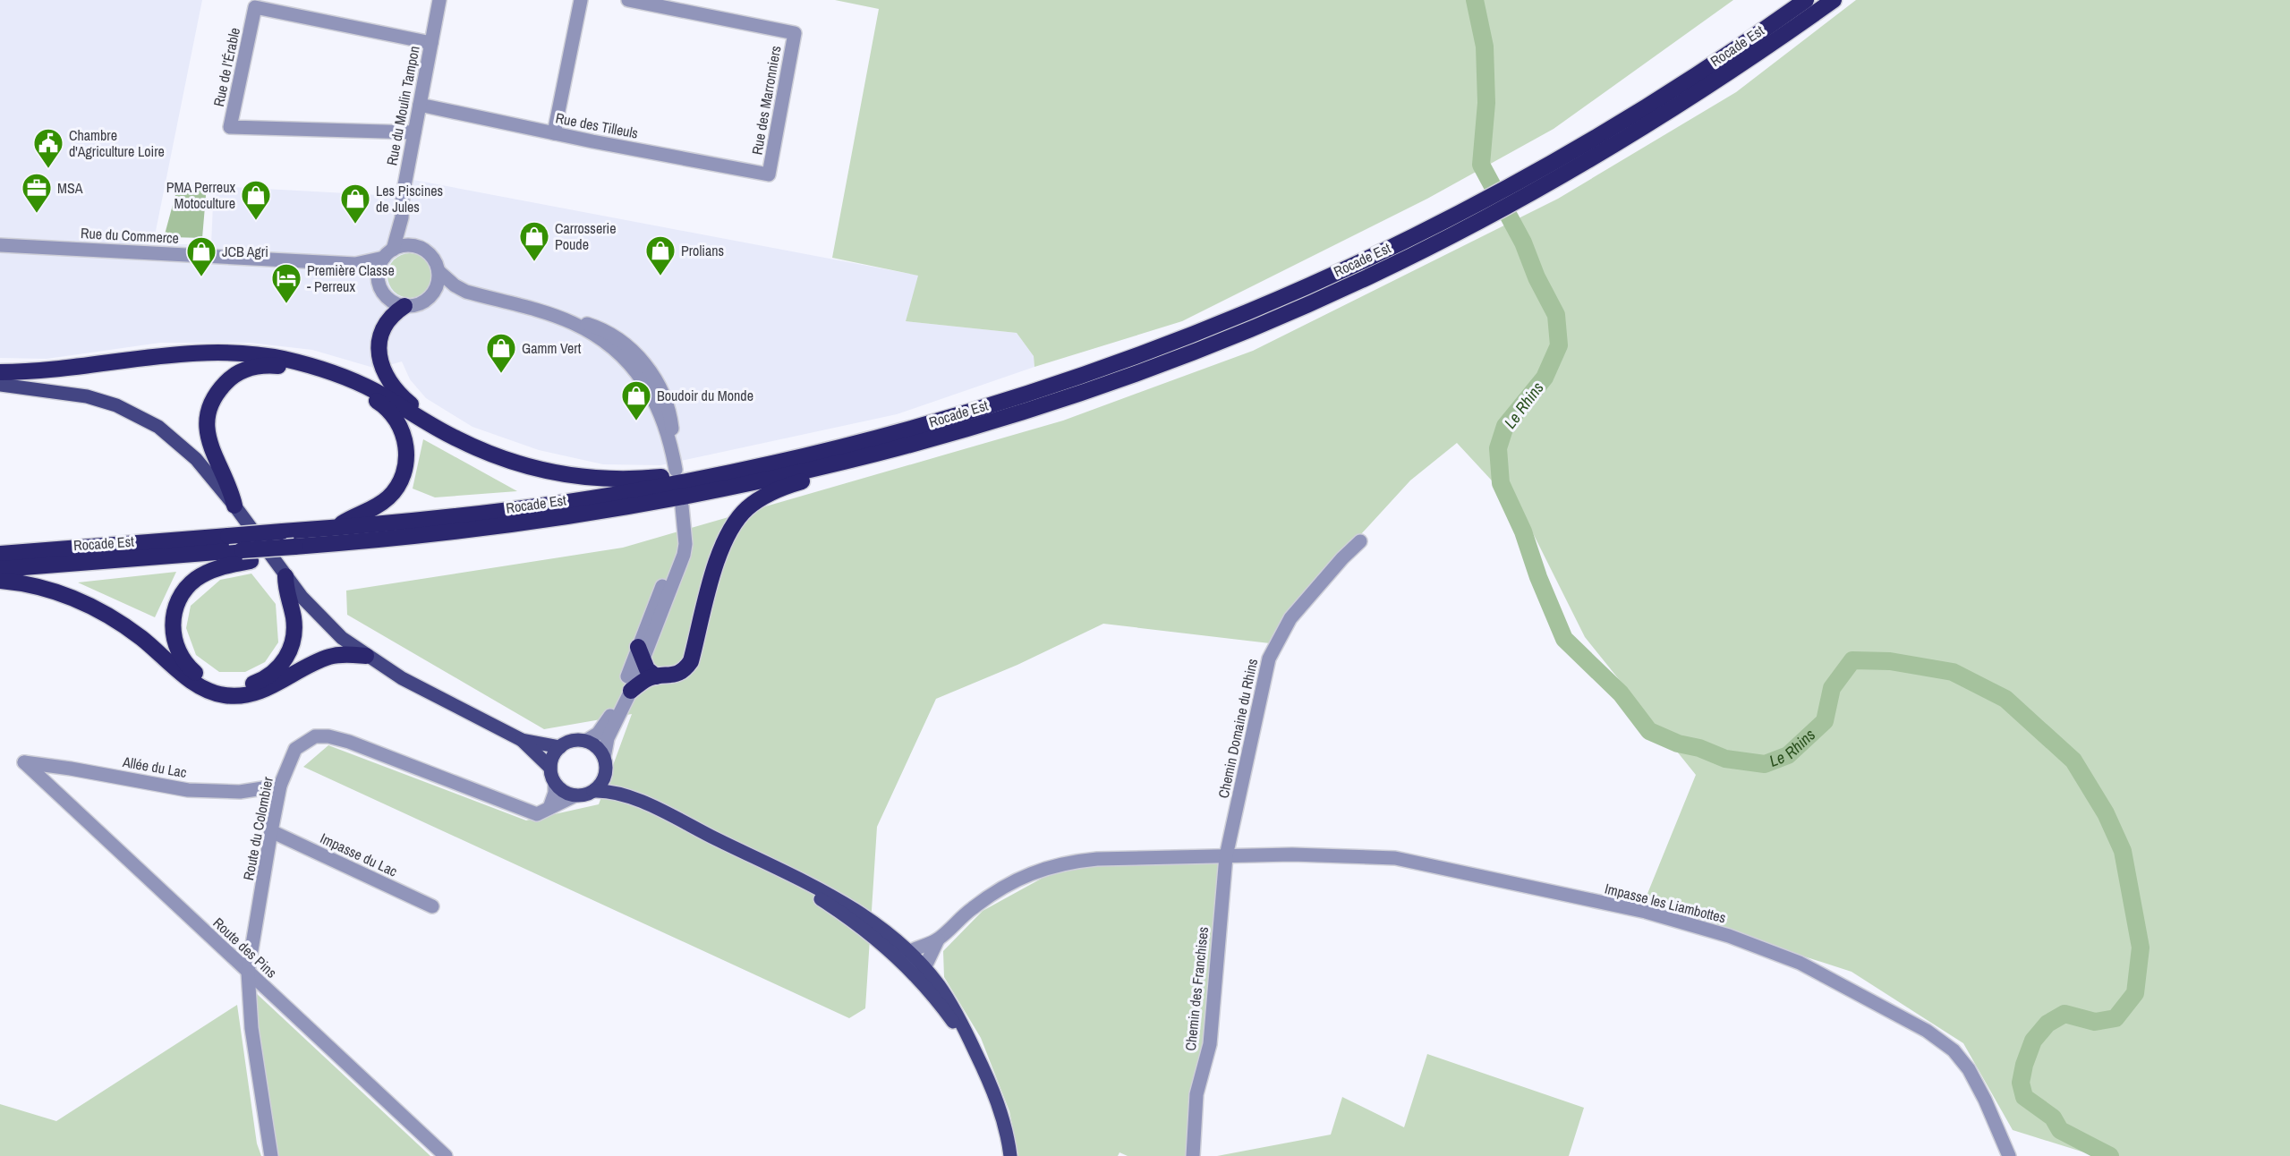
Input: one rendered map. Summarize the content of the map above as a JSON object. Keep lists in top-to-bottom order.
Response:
{
  "streets": {
    "highway": ["Rocade Est"],
    "street": [
      "Rue de l’Érable",
      "Rue des Marronniers",
      "Rue du Moulin Tampon",
      "Rue des Tilleuls",
      "Rue du Commerce",
      "Chemin Domaine du Rhins",
      "Allée du Lac",
      "Route du Colombier",
      "Impasse du Lac",
      "Impasse les Liambottes",
      "Route des Pins",
      "Chemin des Franchises"
    ]
  },
  "crossings": [
    ["Rue de l’Érable", "Rue du Moulin Tampon"],
    ["Rue des Marronniers", "Rue des Tilleuls"],
    ["Rue du Moulin Tampon", "Rue des Tilleuls"],
    ["Rue du Moulin Tampon", "Rue du Commerce"],
    ["Chemin Domaine du Rhins", "Impasse les Liambottes"],
    ["Chemin Domaine du Rhins", "Chemin des Franchises"],
    ["Allée du Lac", "Route du Colombier"],
    ["Allée du Lac", "Route des Pins"],
    ["Route du Colombier", "Impasse du Lac"],
    ["Route du Colombier", "Route des Pins"],
    ["Impasse les Liambottes", "Chemin des Franchises"]
  ],
  "water": ["Le Rhins"],
  "places": {
    "public building": ["Chambre d'Agriculture Loire"],
    "office": ["MSA"],
    "shop": [
      "PMA Perreux Motoculture",
      "Les Piscines de Jules",
      "Carrosserie Poude",
      "Prolians",
      "JCB Agri",
      "Gamm Vert",
      "Boudoir du Monde"
    ],
    "hotel": ["Première Classe - Perreux"]
  }
}
